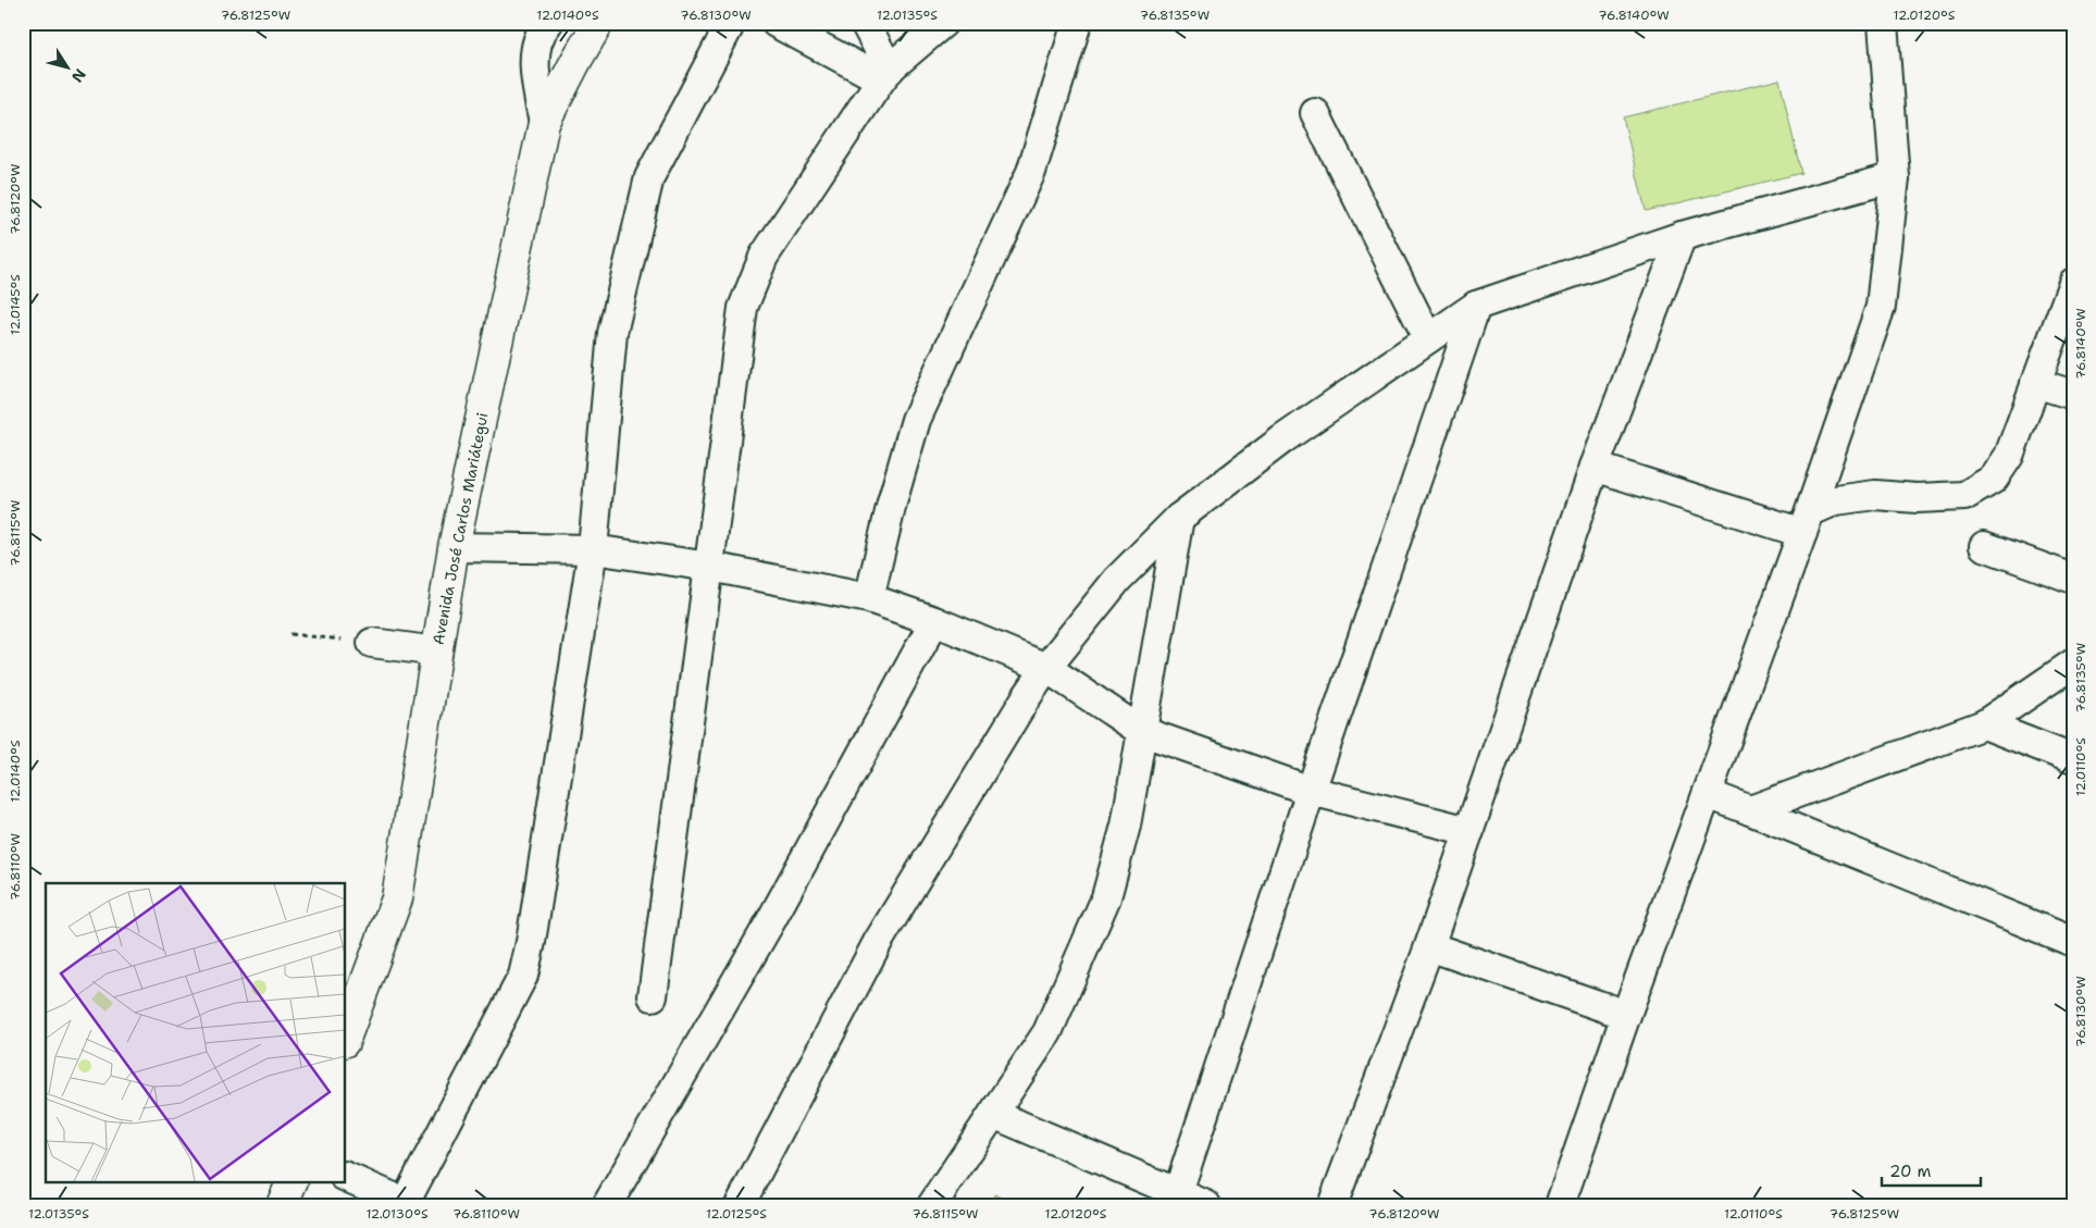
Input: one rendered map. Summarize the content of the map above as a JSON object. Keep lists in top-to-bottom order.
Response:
{
  "streets": {
    "street": ["Avenida José Carlos Mariátegui"]
  },
  "scale_bar": "20 m",
  "north": "bottom right",
  "coordinates": [
    "76.8125°W",
    "12.0140°S",
    "76.8130°W",
    "12.0135°S",
    "76.8135°W",
    "76.8140°W",
    "12.0120°S",
    "76.8120°W",
    "12.0145°S",
    "76.8115°W",
    "12.0110°S",
    "76.8110°W",
    "12.0130°S",
    "12.0125°S"
  ]
}
